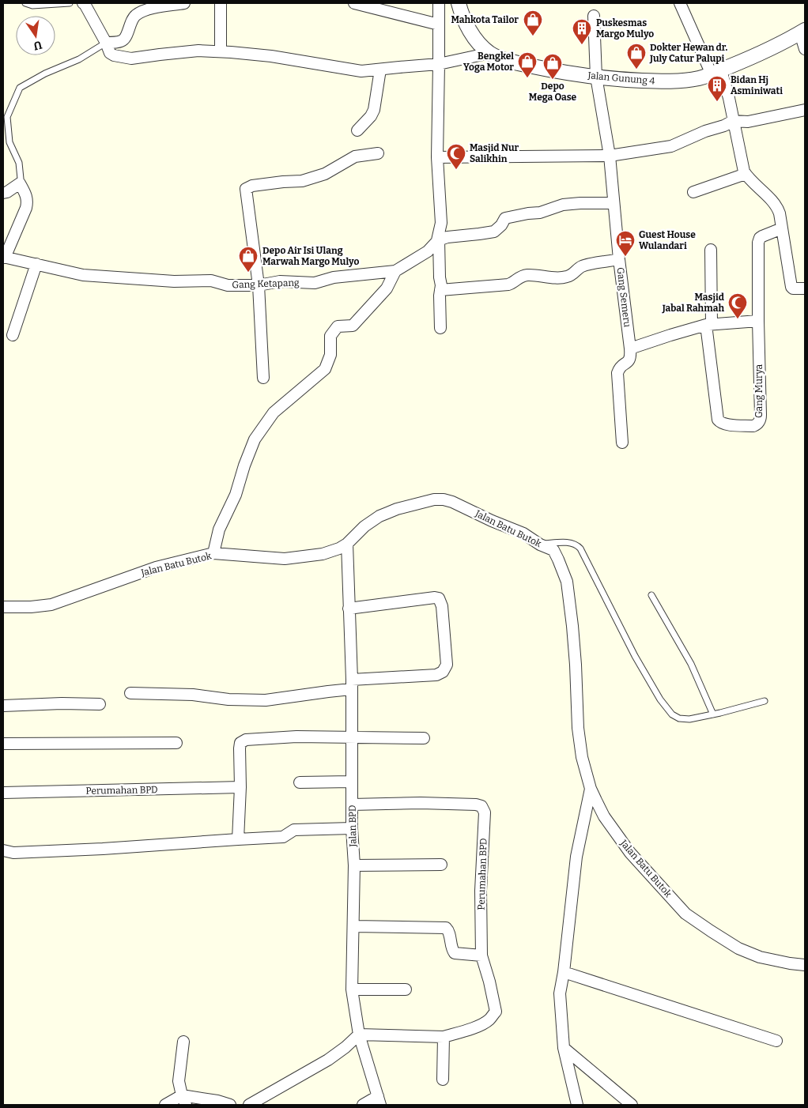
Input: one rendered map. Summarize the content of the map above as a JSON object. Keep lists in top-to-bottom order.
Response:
{
  "streets": {
    "street": [
      "Jalan Gunung 4",
      "Gang Ketapang",
      "Gang Semeru",
      "Gang Murya",
      "Jalan Batu Butok",
      "Perumahan BPD",
      "Jalan BPD"
    ]
  },
  "crossings": [
    ["Jalan Gunung 4", "Gang Semeru"],
    ["Jalan Batu Butok", "Jalan BPD"],
    ["Perumahan BPD", "Jalan BPD"]
  ],
  "places": {
    "shop": [
      "Mahkota Tailor",
      "Dokter Hewan dr. July Catur Palupi",
      "Bengkel Yoga Motor",
      "Depo Mega Oase",
      "Depo Air Isi Ulang Marwah Margo Mulyo"
    ],
    "building": ["Puskesmas Margo Mulyo", "Bidan Hj Asminiwati"],
    "mosque": ["Masjid Nur Salikhin", "Masjid Jabal Rahmah"],
    "hotel": ["Guest House Wulandari"]
  },
  "north": "bottom"
}
